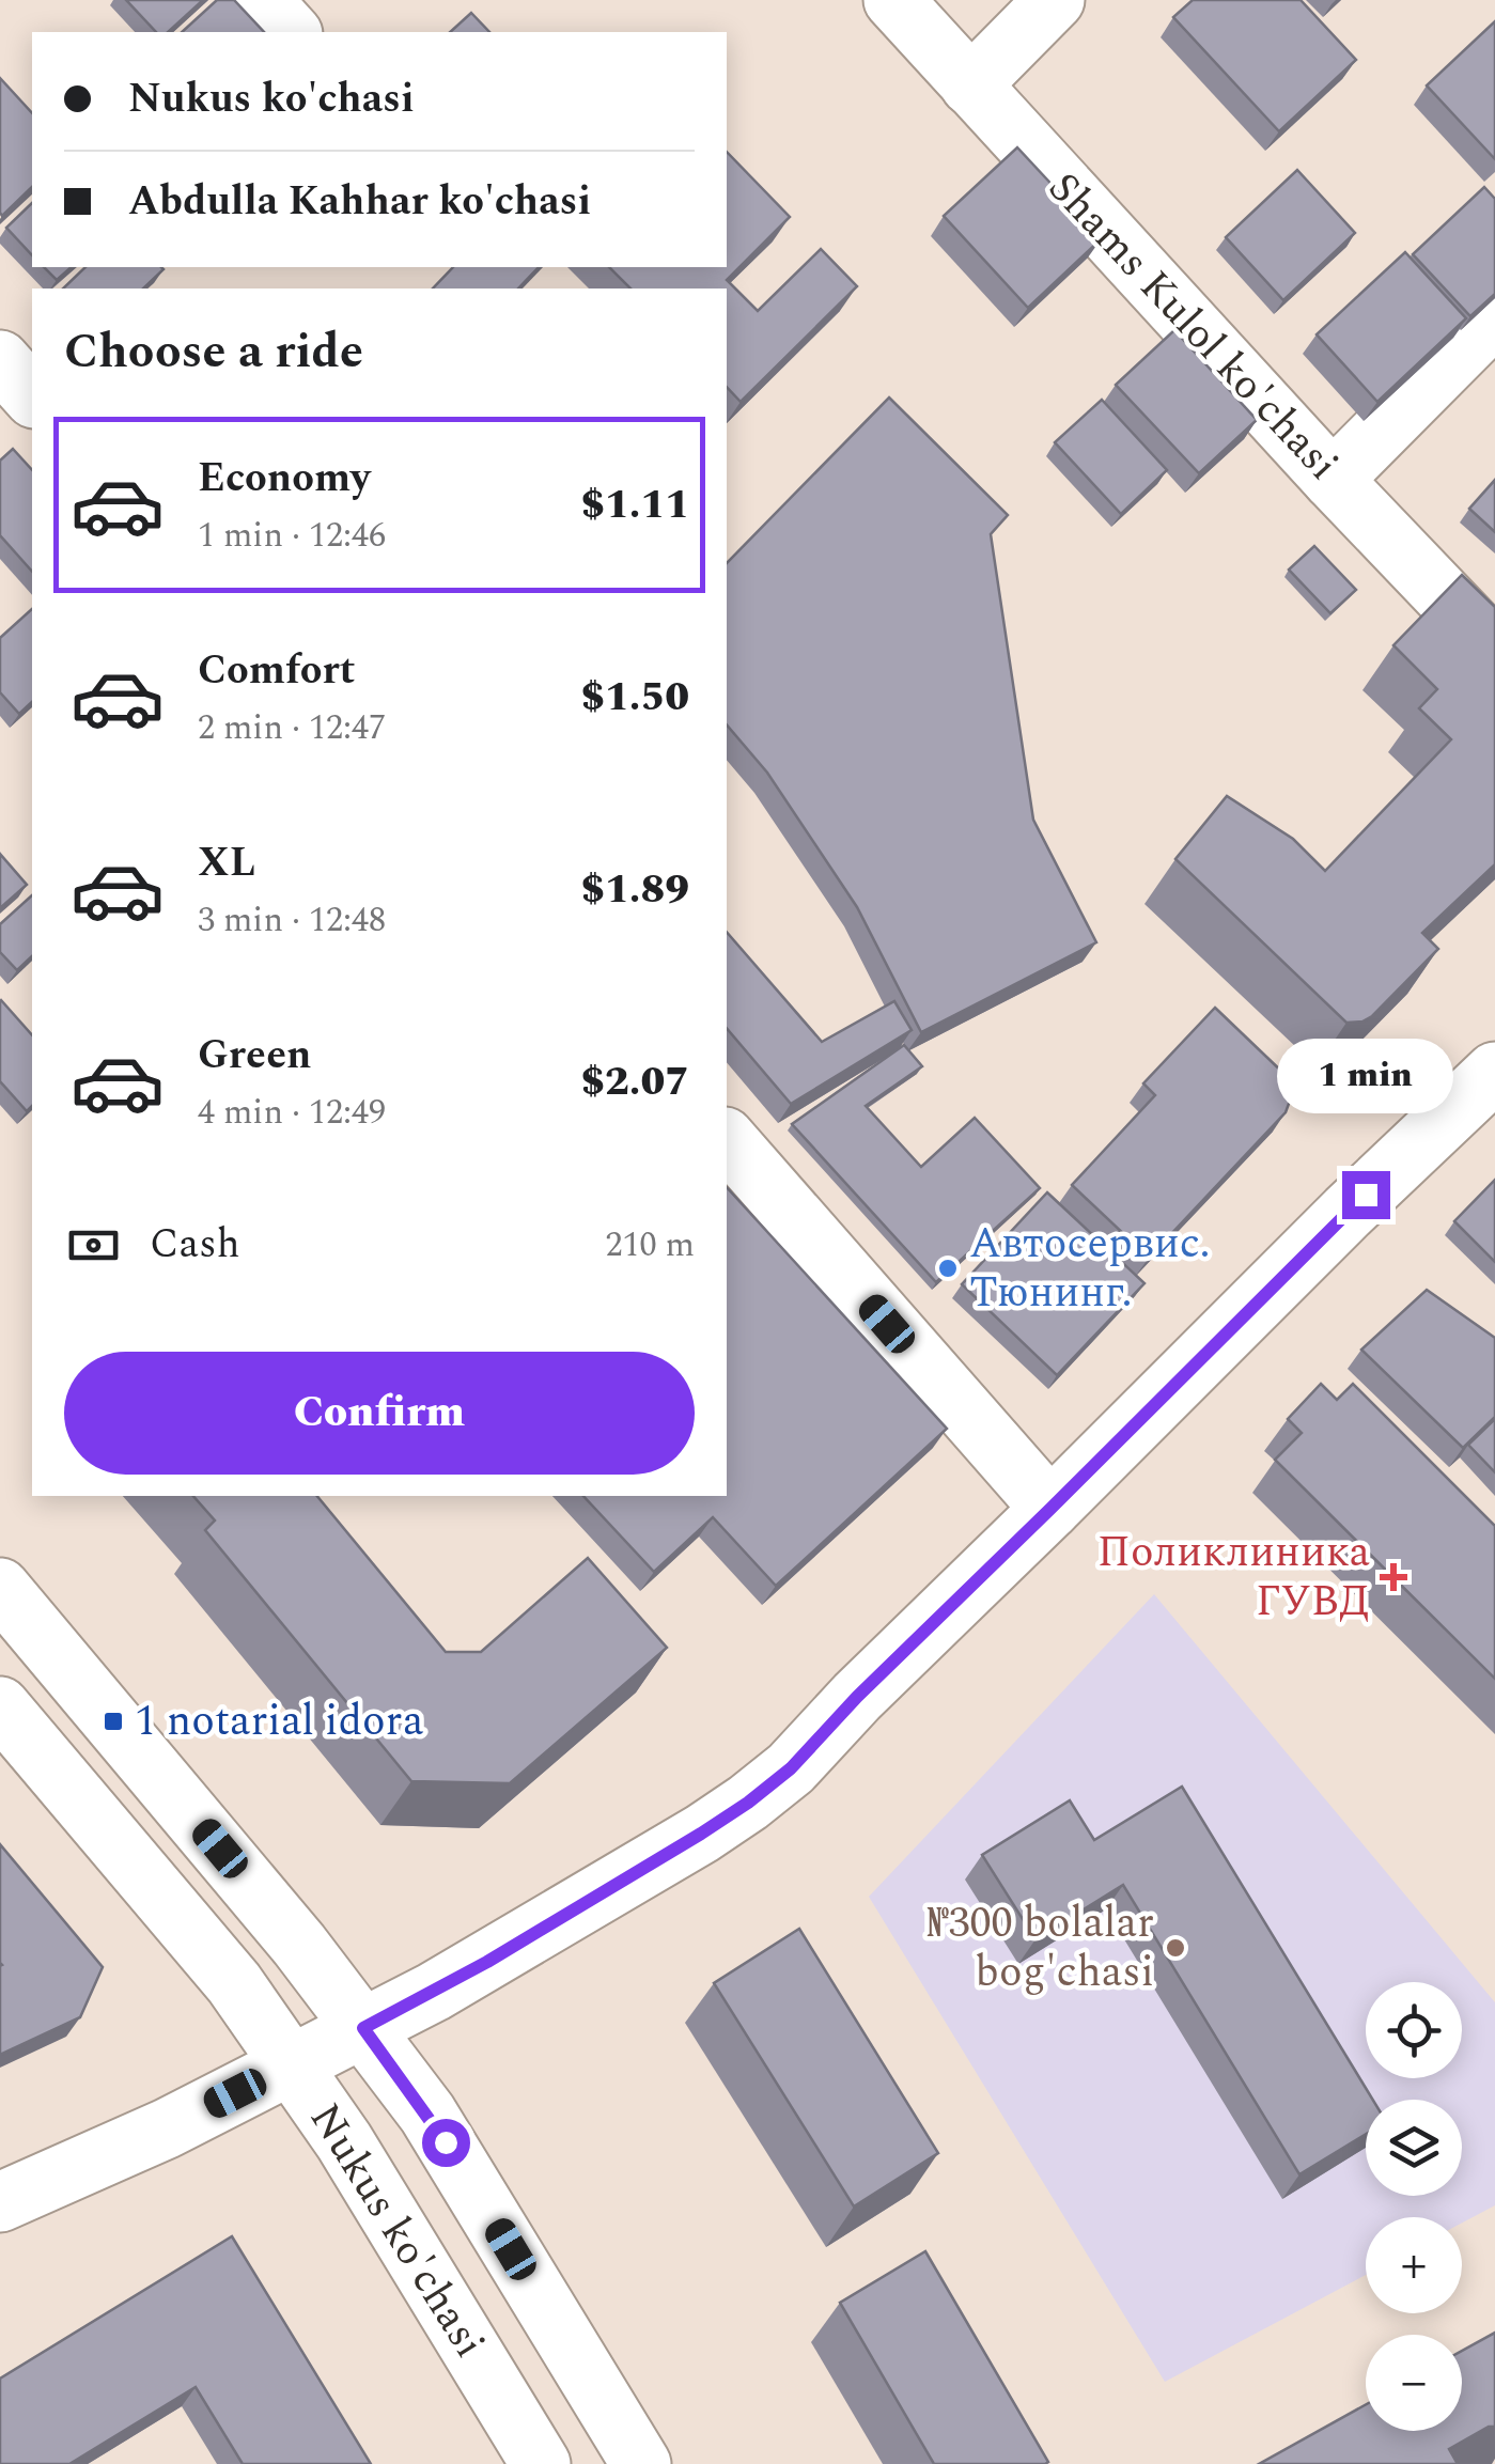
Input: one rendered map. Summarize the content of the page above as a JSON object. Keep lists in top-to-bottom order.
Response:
{
  "streets": {
    "street": ["Shams Kulol ko'chasi", "Nukus ko'chasi"]
  },
  "places": {
    "other": ["Автосервис. Тюнинг.", "№300 bolalar bog'chasi"],
    "health": ["Поликлиника ГУВД"],
    "transit": ["1 notarial idora"]
  },
  "page": {
    "banner": ["Nukus ko'chasi", "Abdulla Kahhar ko'chasi"],
    "heading": "Choose a ride",
    "list": [
      {
        "name": "Economy",
        "note": "1 min · 12:46",
        "value": "$1.11"
      },
      {
        "name": "Comfort",
        "note": "2 min · 12:47",
        "value": "$1.50"
      },
      {
        "name": "XL",
        "note": "3 min · 12:48",
        "value": "$1.89"
      },
      {
        "name": "Green",
        "note": "4 min · 12:49",
        "value": "$2.07"
      }
    ],
    "bubble": "1 min",
    "pay": ["Cash", "210 m"],
    "buttons": "Confirm",
    "map_buttons": ["+", "−"]
  }
}
